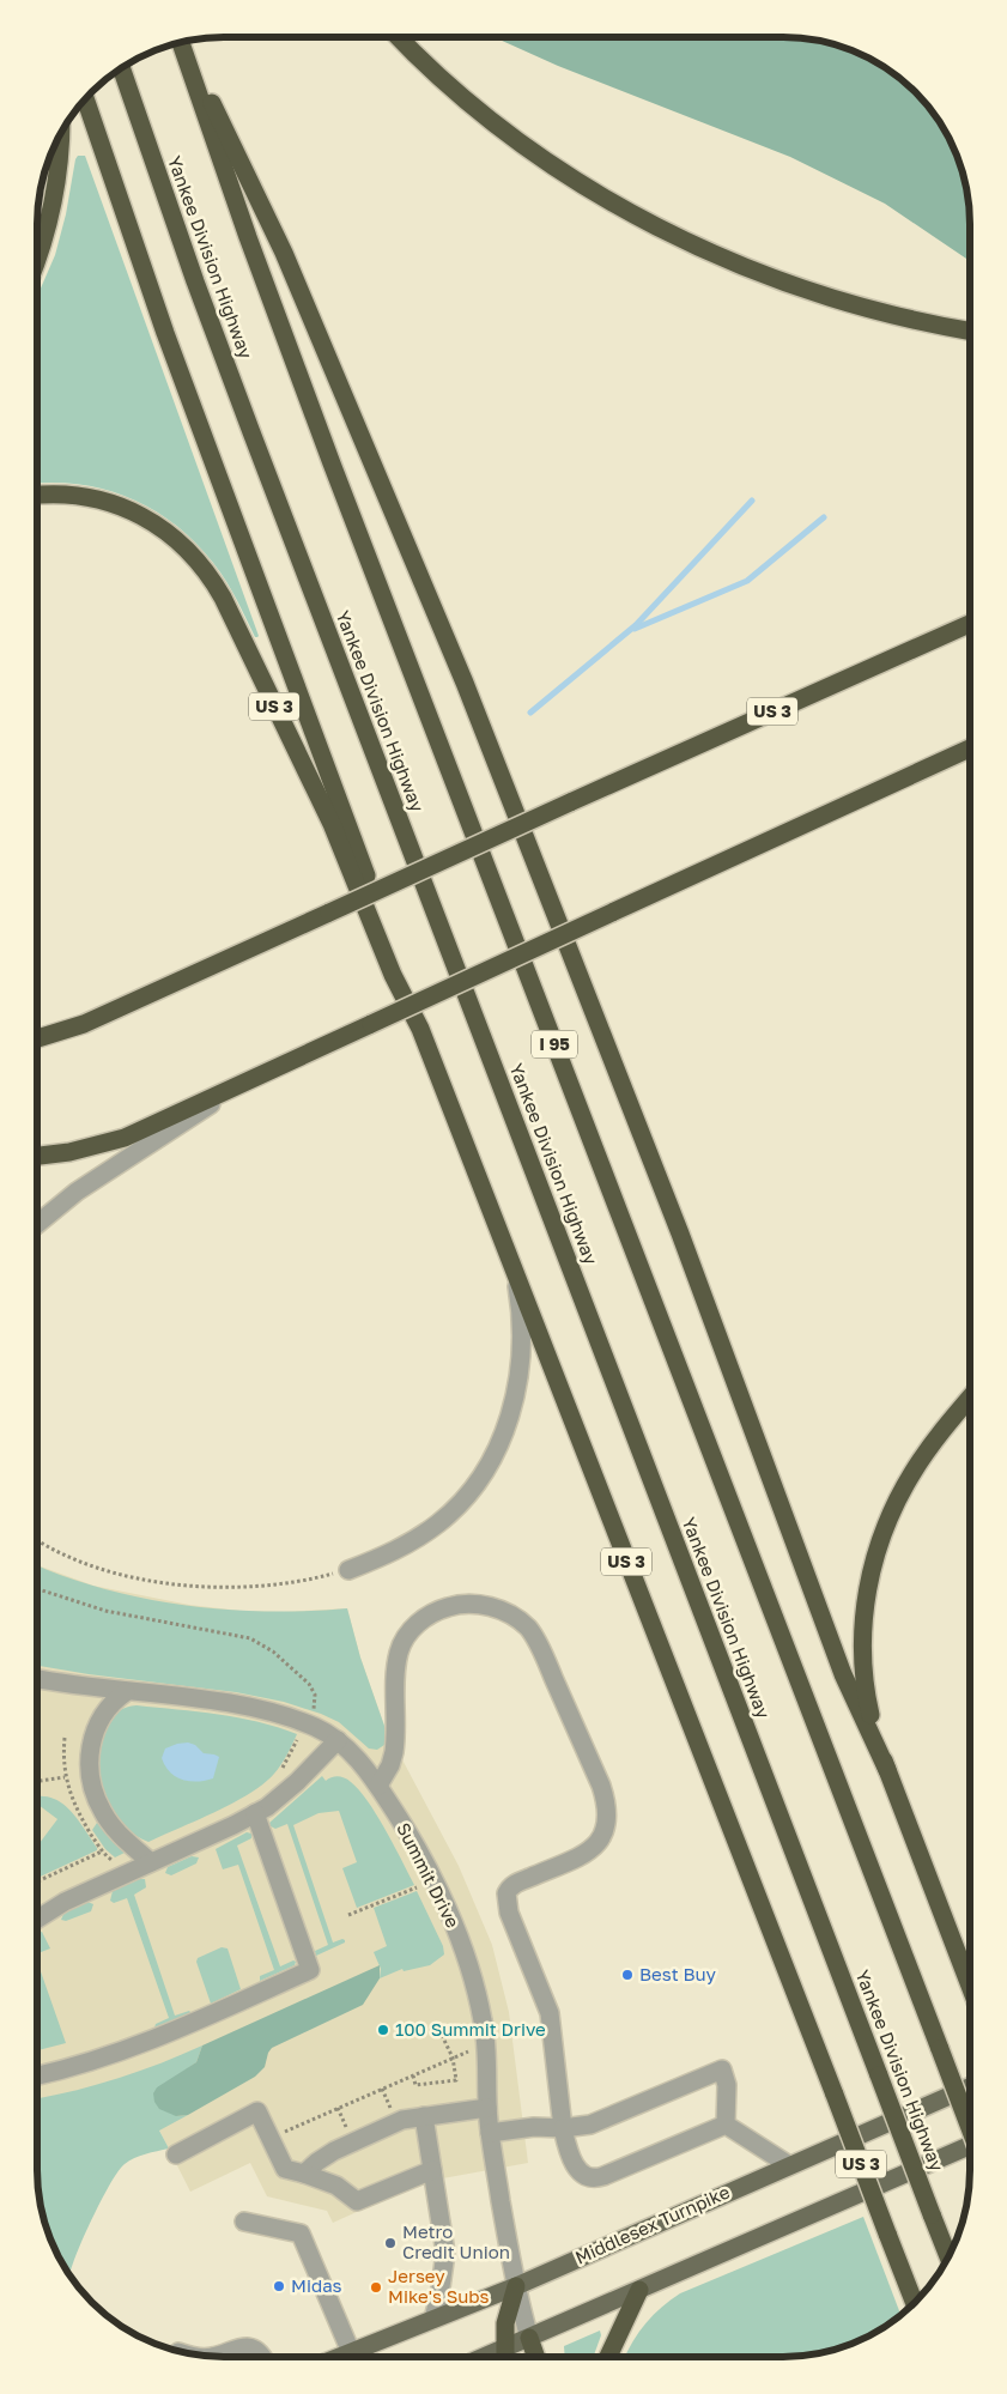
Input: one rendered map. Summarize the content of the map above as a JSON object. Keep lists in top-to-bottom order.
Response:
{
  "streets": {
    "highway": ["Yankee Division Highway", "US 3", "I 95"],
    "main road": ["Middlesex Turnpike"],
    "street": ["Summit Drive"]
  },
  "crossings": [
    ["Summit Drive", "Middlesex Turnpike"]
  ],
  "places": [
    "Best Buy",
    "100 Summit Drive",
    "Metro Credit Union",
    "Midas",
    "Jersey Mike's Subs"
  ]
}
